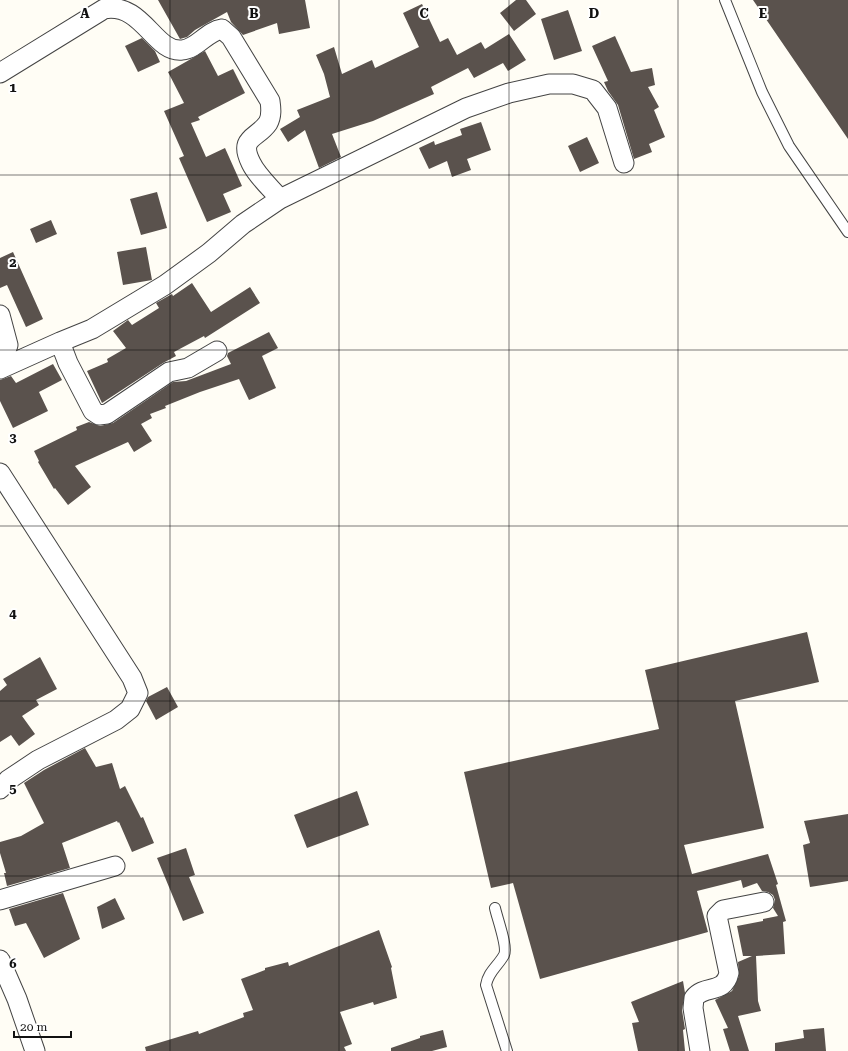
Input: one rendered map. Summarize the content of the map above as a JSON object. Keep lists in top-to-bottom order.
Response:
{
  "scale_bar": "20 m",
  "grid": {
    "columns": [
      "A",
      "B",
      "C",
      "D",
      "E"
    ],
    "rows": [
      "1",
      "2",
      "3",
      "4",
      "5",
      "6"
    ]
  }
}
